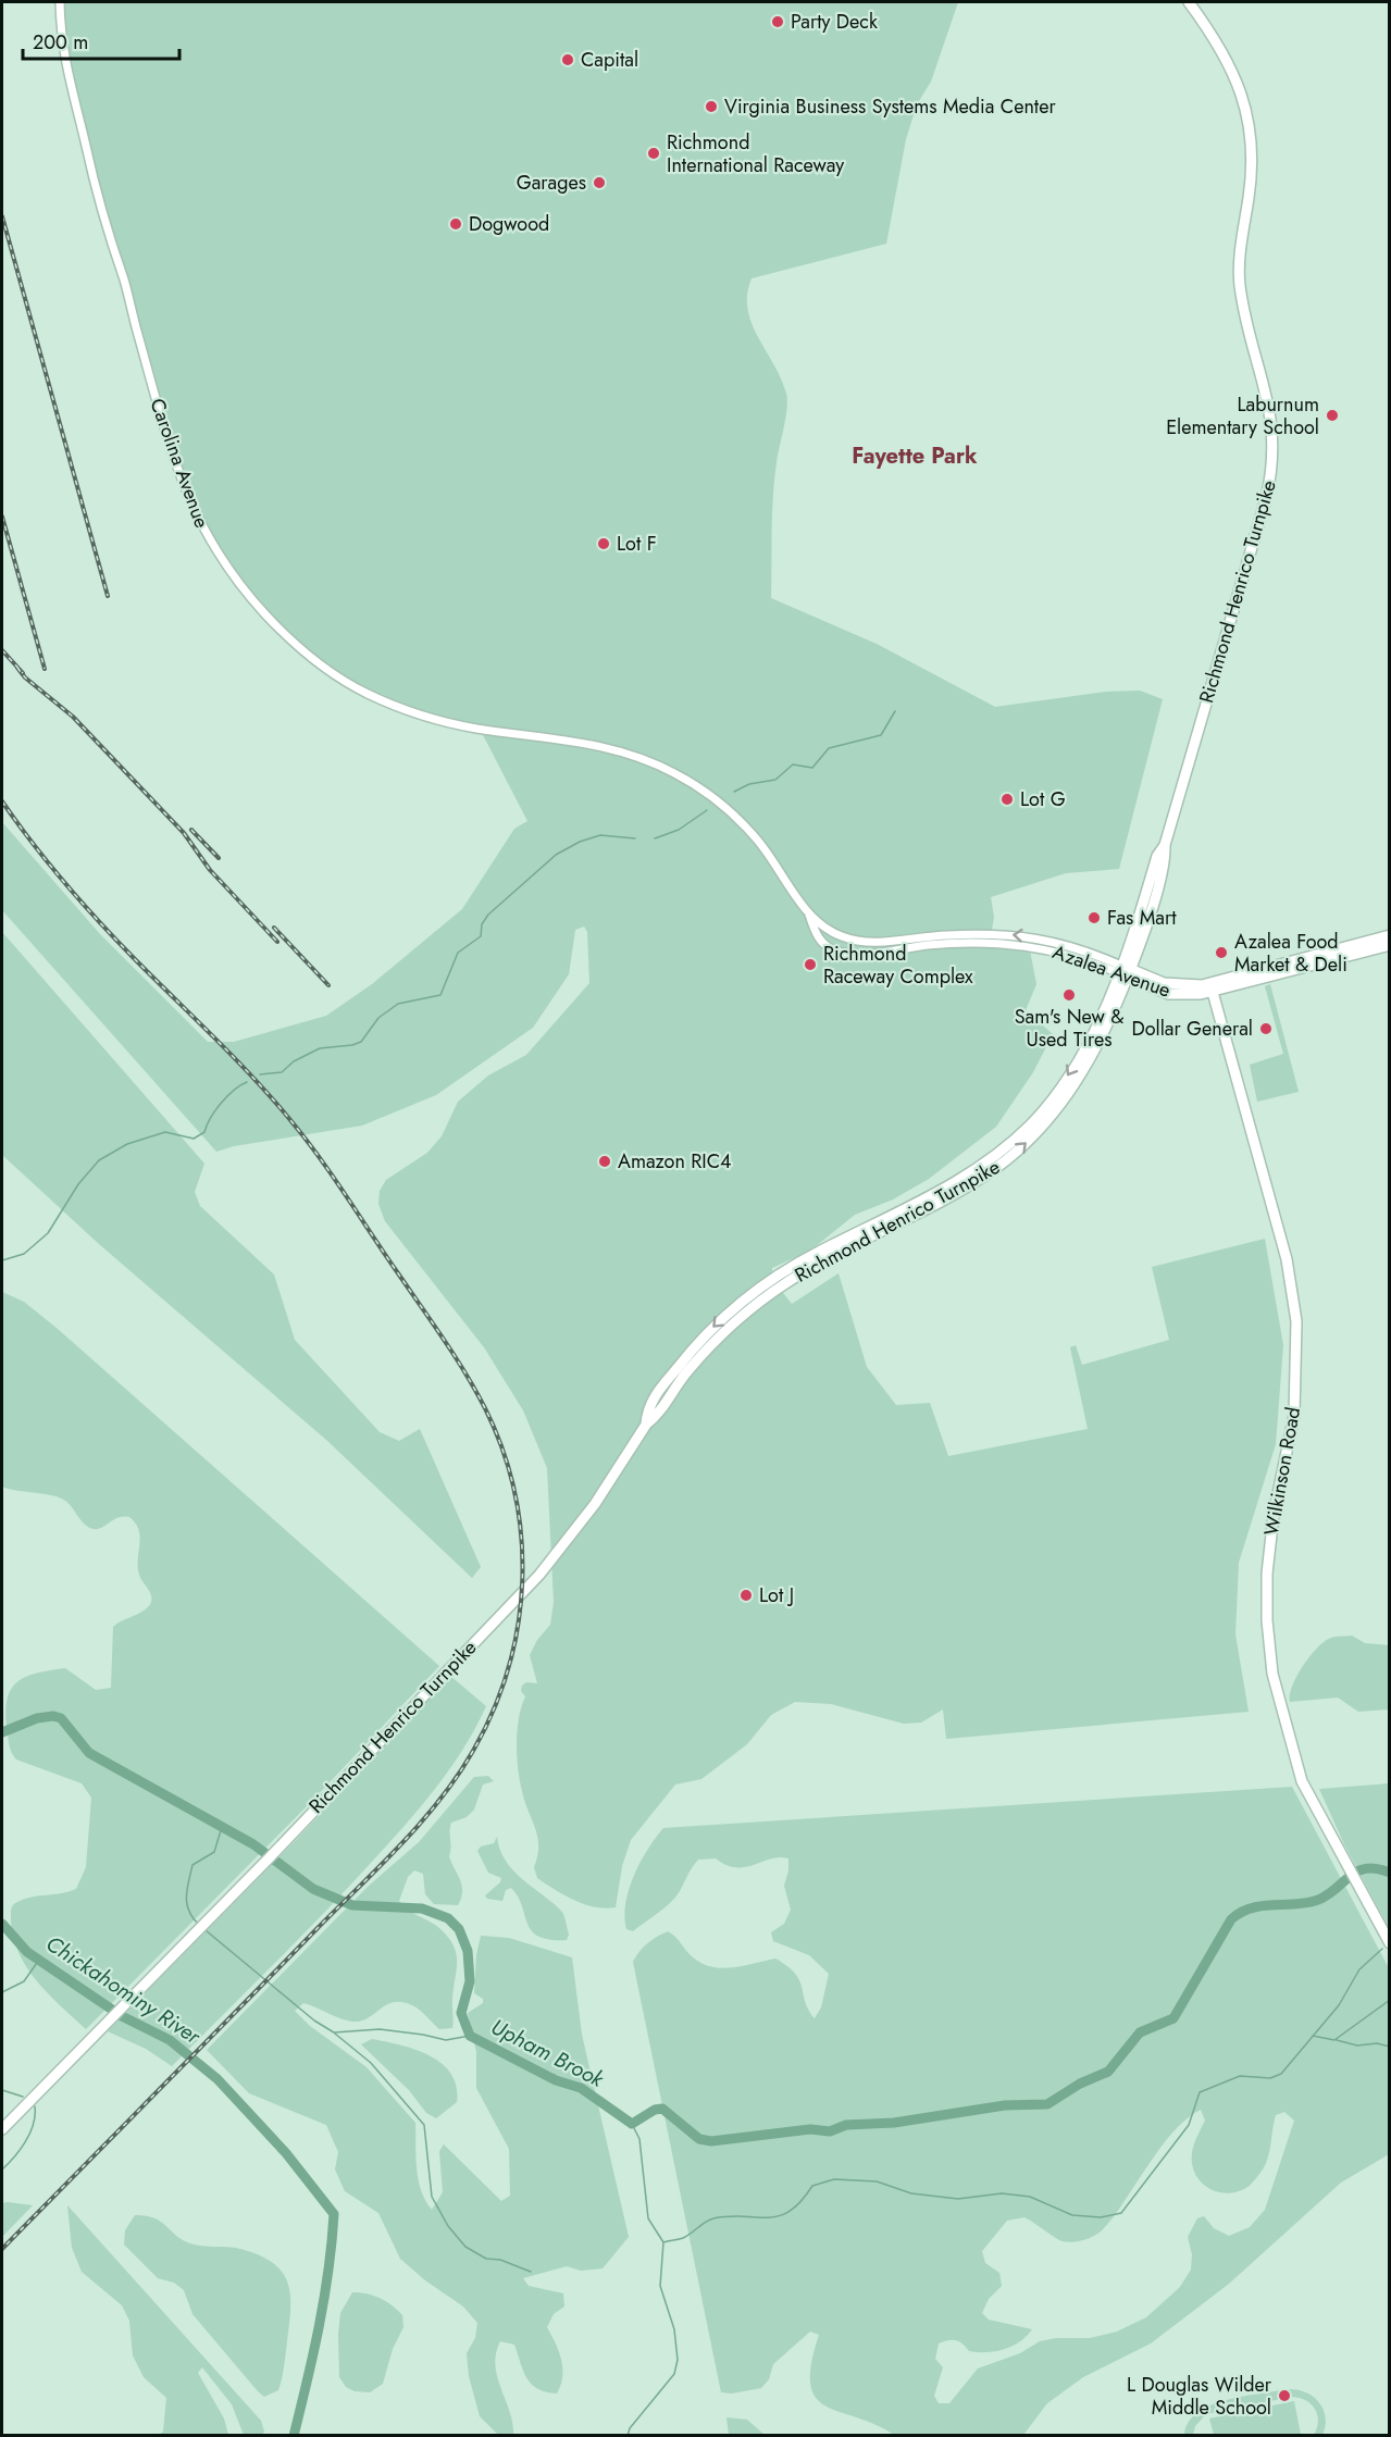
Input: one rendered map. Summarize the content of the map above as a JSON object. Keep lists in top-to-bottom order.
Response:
{
  "streets": {
    "main road": ["Richmond Henrico Turnpike", "Azalea Avenue", "Wilkinson Road"],
    "street": ["Carolina Avenue"]
  },
  "crossings": [
    ["Carolina Avenue", "Azalea Avenue"],
    ["Richmond Henrico Turnpike", "Azalea Avenue"],
    ["Azalea Avenue", "Wilkinson Road"]
  ],
  "districts": ["Fayette Park"],
  "water": ["Chickahominy River", "Upham Brook"],
  "places": [
    "Party Deck",
    "Capital",
    "Virginia Business Systems Media Center",
    "Richmond International Raceway",
    "Garages",
    "Dogwood",
    "Laburnum Elementary School",
    "Lot F",
    "Lot G",
    "Fas Mart",
    "Azalea Food Market & Deli",
    "Richmond Raceway Complex",
    "Sam's New & Used Tires",
    "Dollar General",
    "Amazon RIC4",
    "Lot J",
    "L Douglas Wilder Middle School"
  ],
  "scale_bar": "200 m"
}
